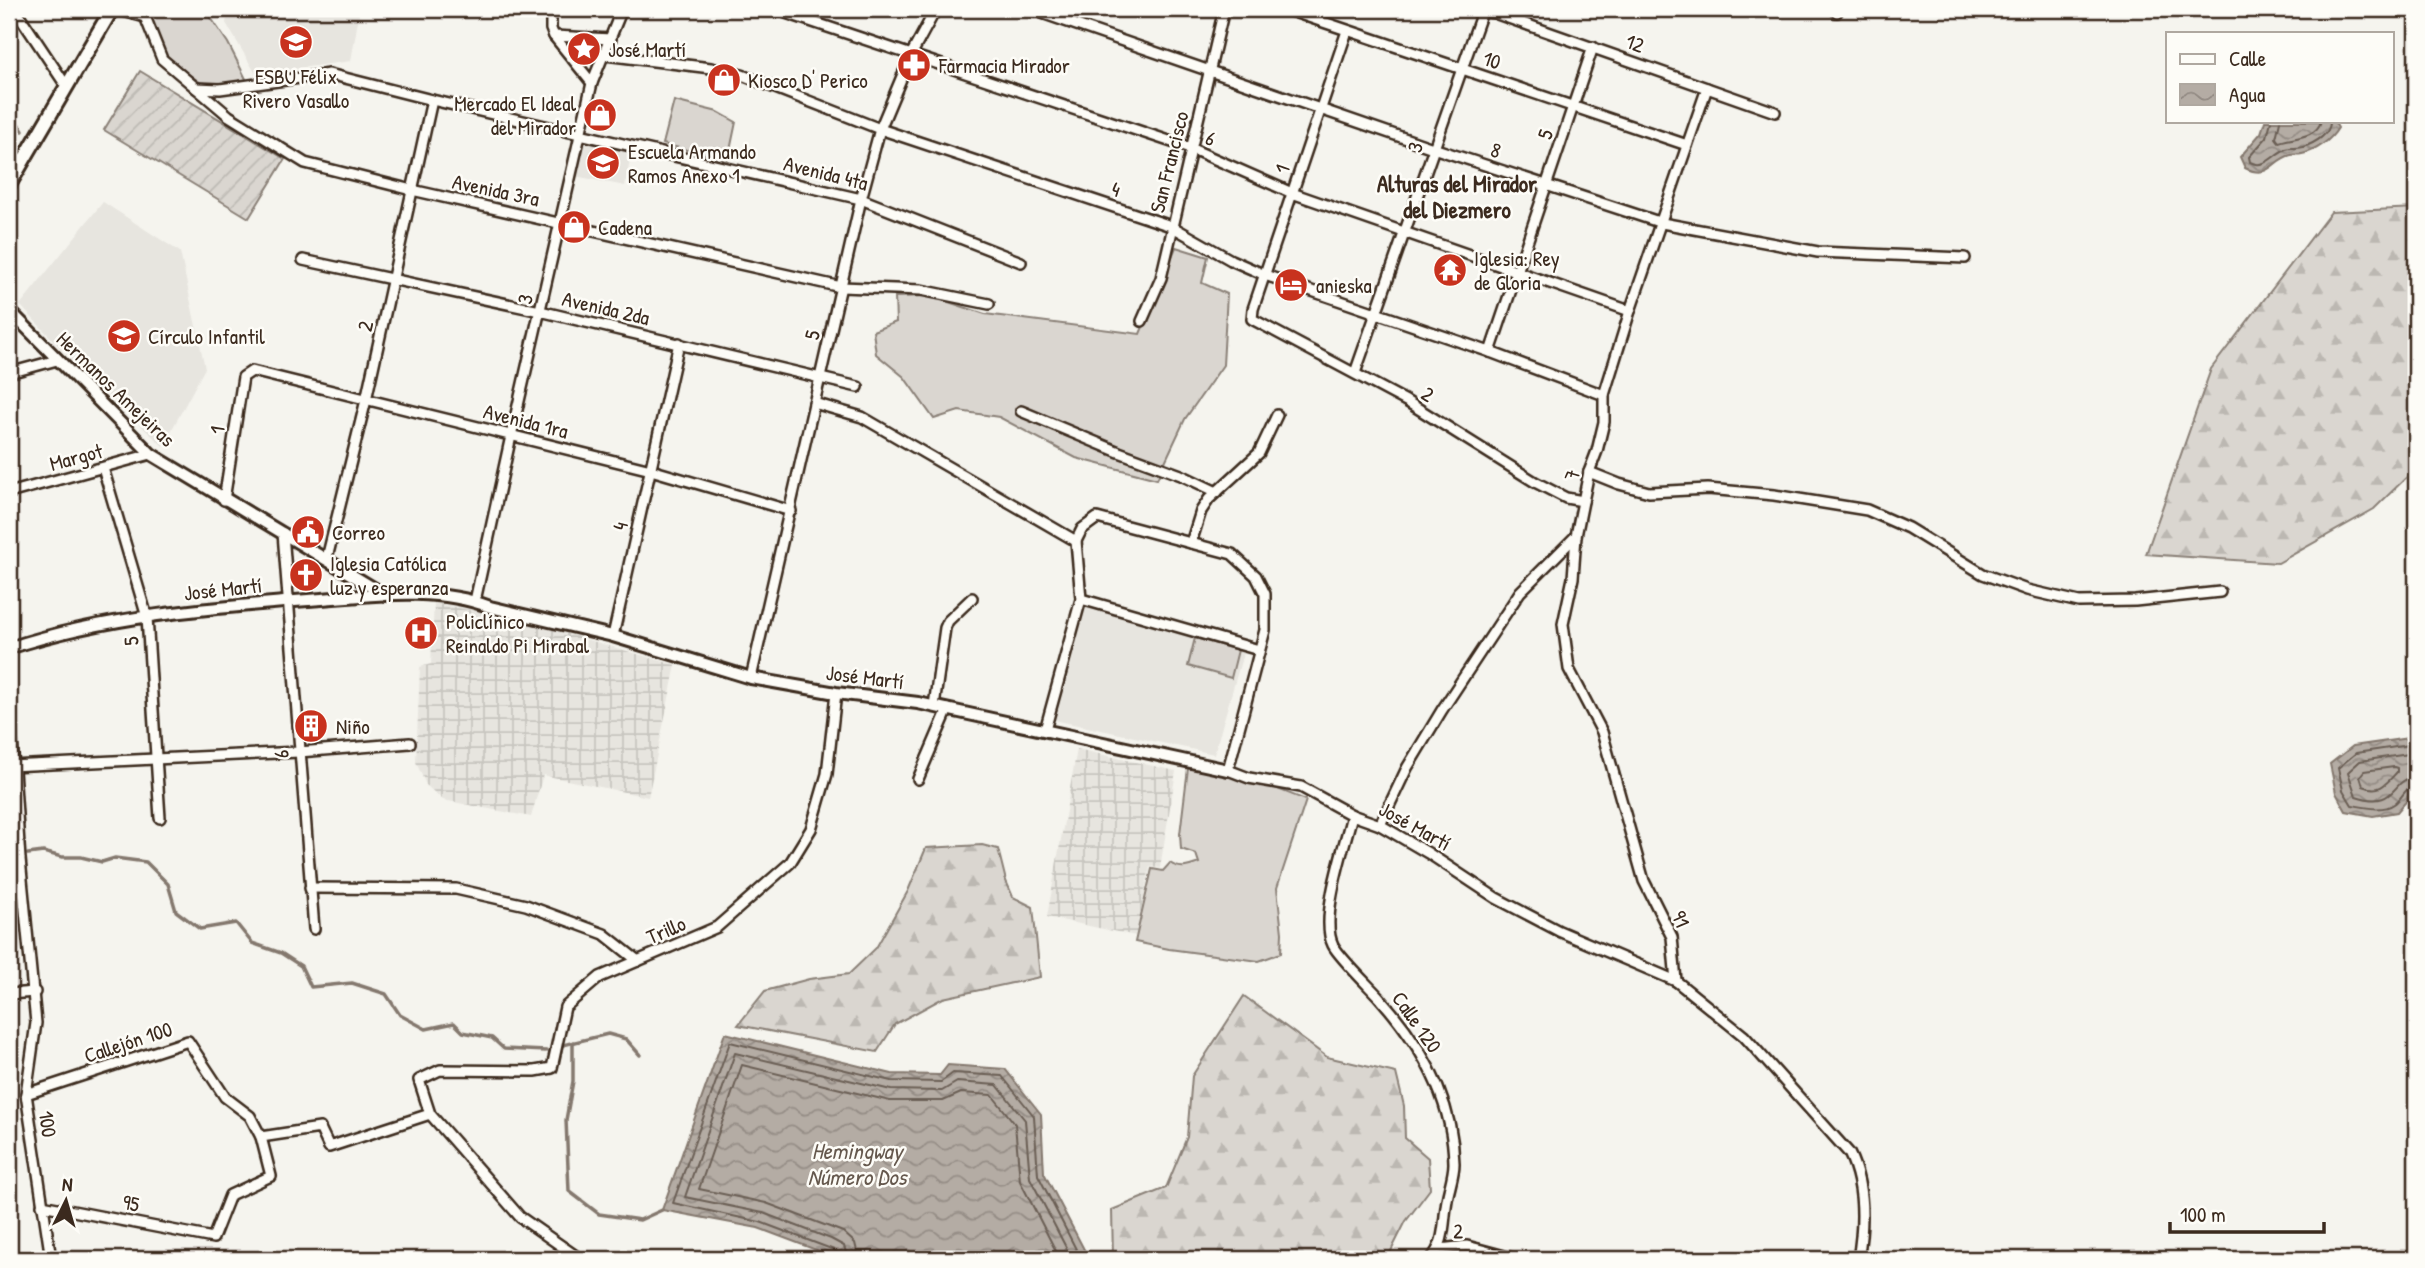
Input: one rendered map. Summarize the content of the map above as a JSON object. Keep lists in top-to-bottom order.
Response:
{
  "streets": {
    "street": [
      "12",
      "10",
      "5",
      "6",
      "3",
      "8",
      "San Francisco",
      "1",
      "Avenida 4ta",
      "4",
      "Avenida 3ra",
      "Avenida 2da",
      "2",
      "Hermanos Amejeiras",
      "Avenida 1ra",
      "Margot",
      "7",
      "José Martí",
      "91",
      "Trillo",
      "Calle 120",
      "Callejón 100",
      "100",
      "95"
    ]
  },
  "crossings": [
    ["12", "5"],
    ["12", "3"],
    ["12", "7"],
    ["10", "5"],
    ["10", "3"],
    ["10", "1"],
    ["10", "7"],
    ["5", "6"],
    ["5", "8"],
    ["5", "Avenida 4ta"],
    ["5", "4"],
    ["5", "Avenida 3ra"],
    ["5", "Avenida 2da"],
    ["5", "Avenida 1ra"],
    ["5", "Margot"],
    ["5", "José Martí"],
    ["6", "3"],
    ["6", "San Francisco"],
    ["6", "1"],
    ["6", "Hermanos Amejeiras"],
    ["6", "7"],
    ["6", "José Martí"],
    ["3", "8"],
    ["3", "Avenida 4ta"],
    ["3", "4"],
    ["3", "Avenida 3ra"],
    ["3", "Avenida 2da"],
    ["3", "2"],
    ["3", "Avenida 1ra"],
    ["3", "José Martí"],
    ["8", "San Francisco"],
    ["8", "1"],
    ["8", "7"],
    ["San Francisco", "4"],
    ["1", "4"],
    ["1", "2"],
    ["1", "Hermanos Amejeiras"],
    ["1", "Avenida 1ra"],
    ["Avenida 4ta", "Avenida 3ra"],
    ["Avenida 4ta", "2"],
    ["4", "Avenida 2da"],
    ["4", "Avenida 1ra"],
    ["4", "7"],
    ["4", "José Martí"],
    ["Avenida 3ra", "2"],
    ["Avenida 2da", "2"],
    ["2", "Hermanos Amejeiras"],
    ["2", "Avenida 1ra"],
    ["2", "7"],
    ["2", "Calle 120"],
    ["Hermanos Amejeiras", "Margot"],
    ["Hermanos Amejeiras", "José Martí"],
    ["7", "91"],
    ["José Martí", "91"],
    ["José Martí", "Trillo"],
    ["José Martí", "Calle 120"],
    ["Callejón 100", "100"],
    ["Callejón 100", "95"],
    ["100", "95"]
  ],
  "districts": ["Alturas del Mirador del Diezmero"],
  "water": ["Hemingway Número Dos"],
  "places": {
    "school or university": ["ESBU Félix Rivero Vasallo", "Escuela Armando Ramos Anexo 1", "Círculo Infantil"],
    "place": ["José Martí"],
    "pharmacy": ["Farmacia Mirador"],
    "shop": ["Kiosco D' Perico", "Mercado El Ideal del Mirador", "Cadena"],
    "temple": ["Iglesia: Rey de Gloria"],
    "hotel": ["anieska"],
    "public building": ["Correo"],
    "church": ["Iglesia Católica luz y esperanza"],
    "hospital": ["Policlínico Reinaldo Pi Mirabal"],
    "building": ["Niño"]
  },
  "legend": ["Calle", "Agua"],
  "scale_bar": "100 m",
  "north": "top"
}
